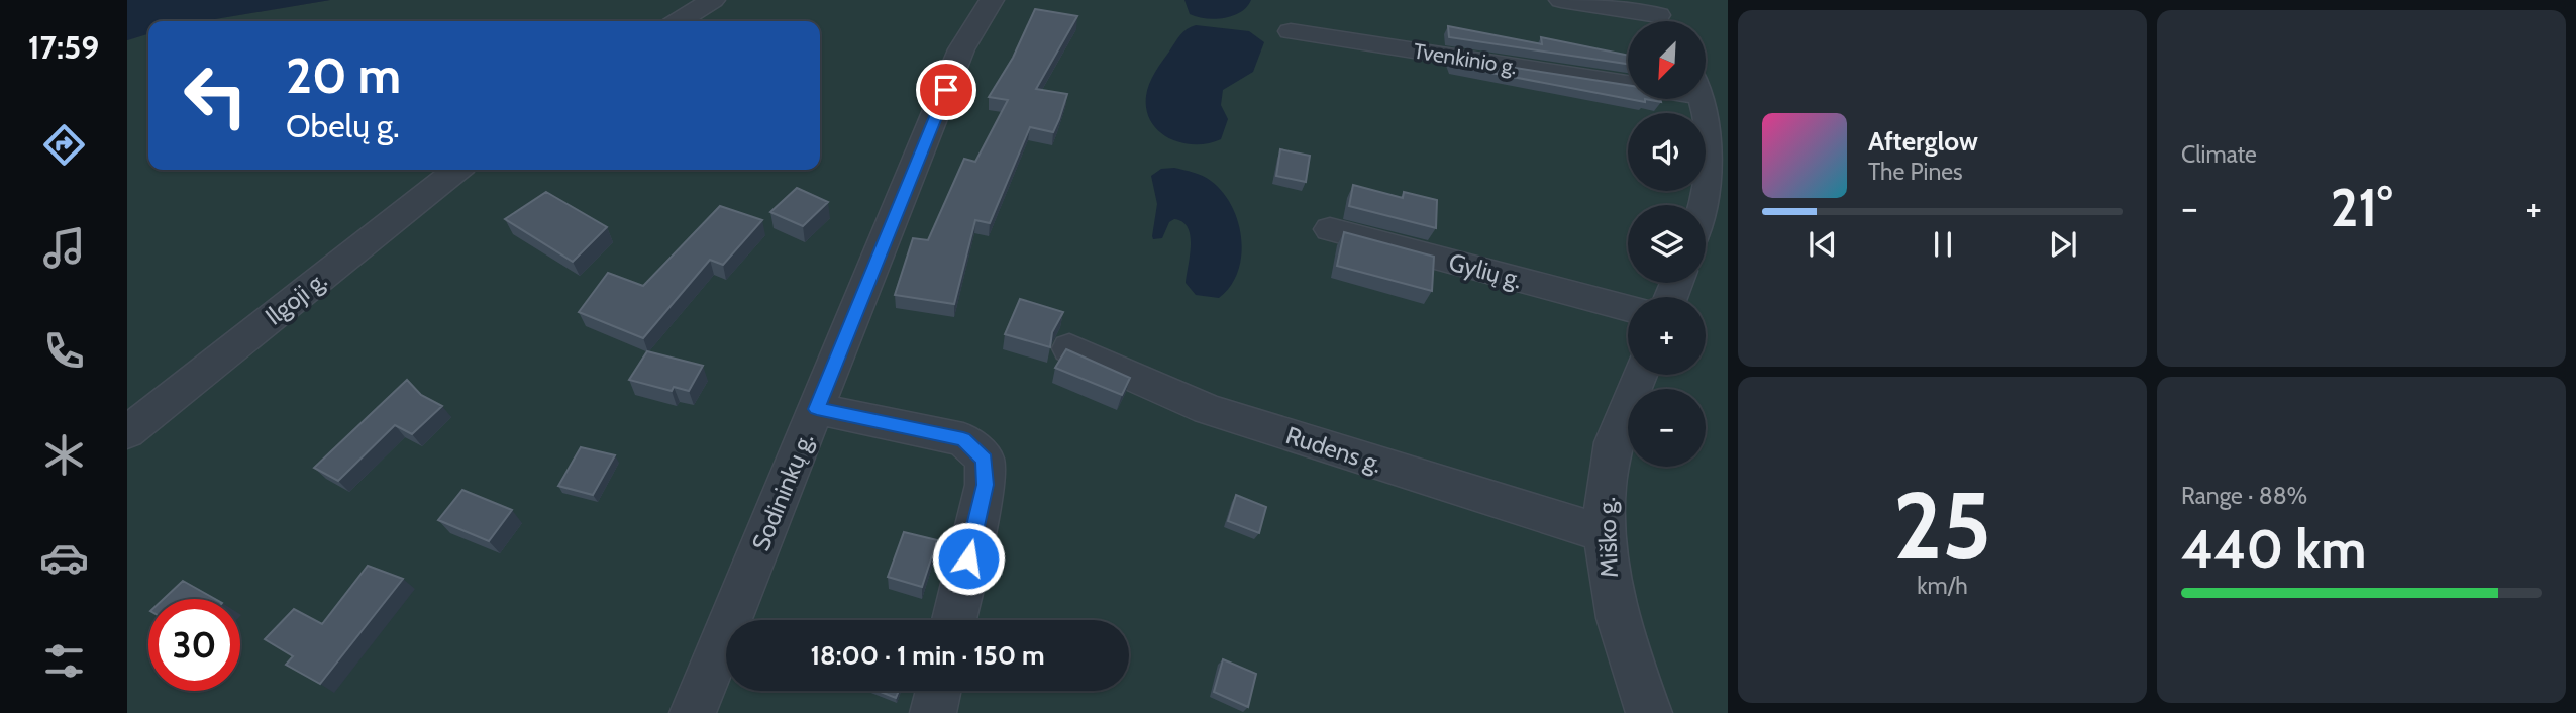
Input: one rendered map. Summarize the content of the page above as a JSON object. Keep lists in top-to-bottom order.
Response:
{
  "streets": {
    "street": [
      "Tvenkinio g.",
      "Gylių g.",
      "Ilgoji g.",
      "Rudens g.",
      "Sodininkų g.",
      "Miško g."
    ]
  },
  "crossings": [
    ["Rudens g.", "Miško g."]
  ],
  "north": "bottom left",
  "page": {
    "tabs": "17:59",
    "tile": [
      "Climate",
      ["25", "km/h"],
      ["Range · 88%", "440 km"]
    ],
    "map_buttons": ["+", "−"],
    "turn": ["20 m", "Obelų g."],
    "song": ["Afterglow", "The Pines"],
    "heat": ["−", "21°", "+"],
    "limit": "30",
    "trip": "18:00 · 1 min · 150 m"
  }
}
